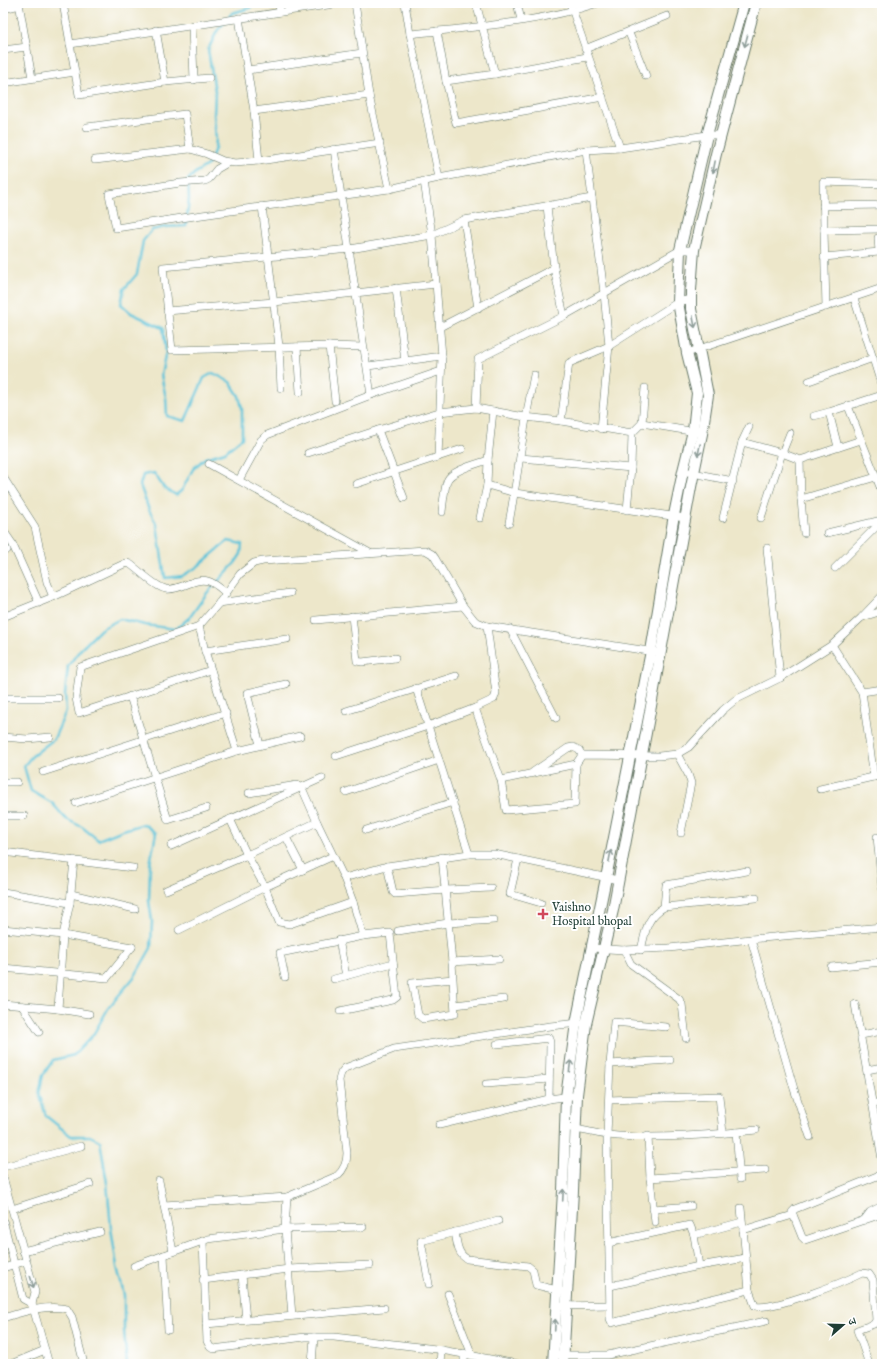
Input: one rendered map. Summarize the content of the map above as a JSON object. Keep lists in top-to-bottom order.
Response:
{
  "places": {
    "health": ["Vaishno Hospital bhopal"]
  },
  "north": "right"
}
